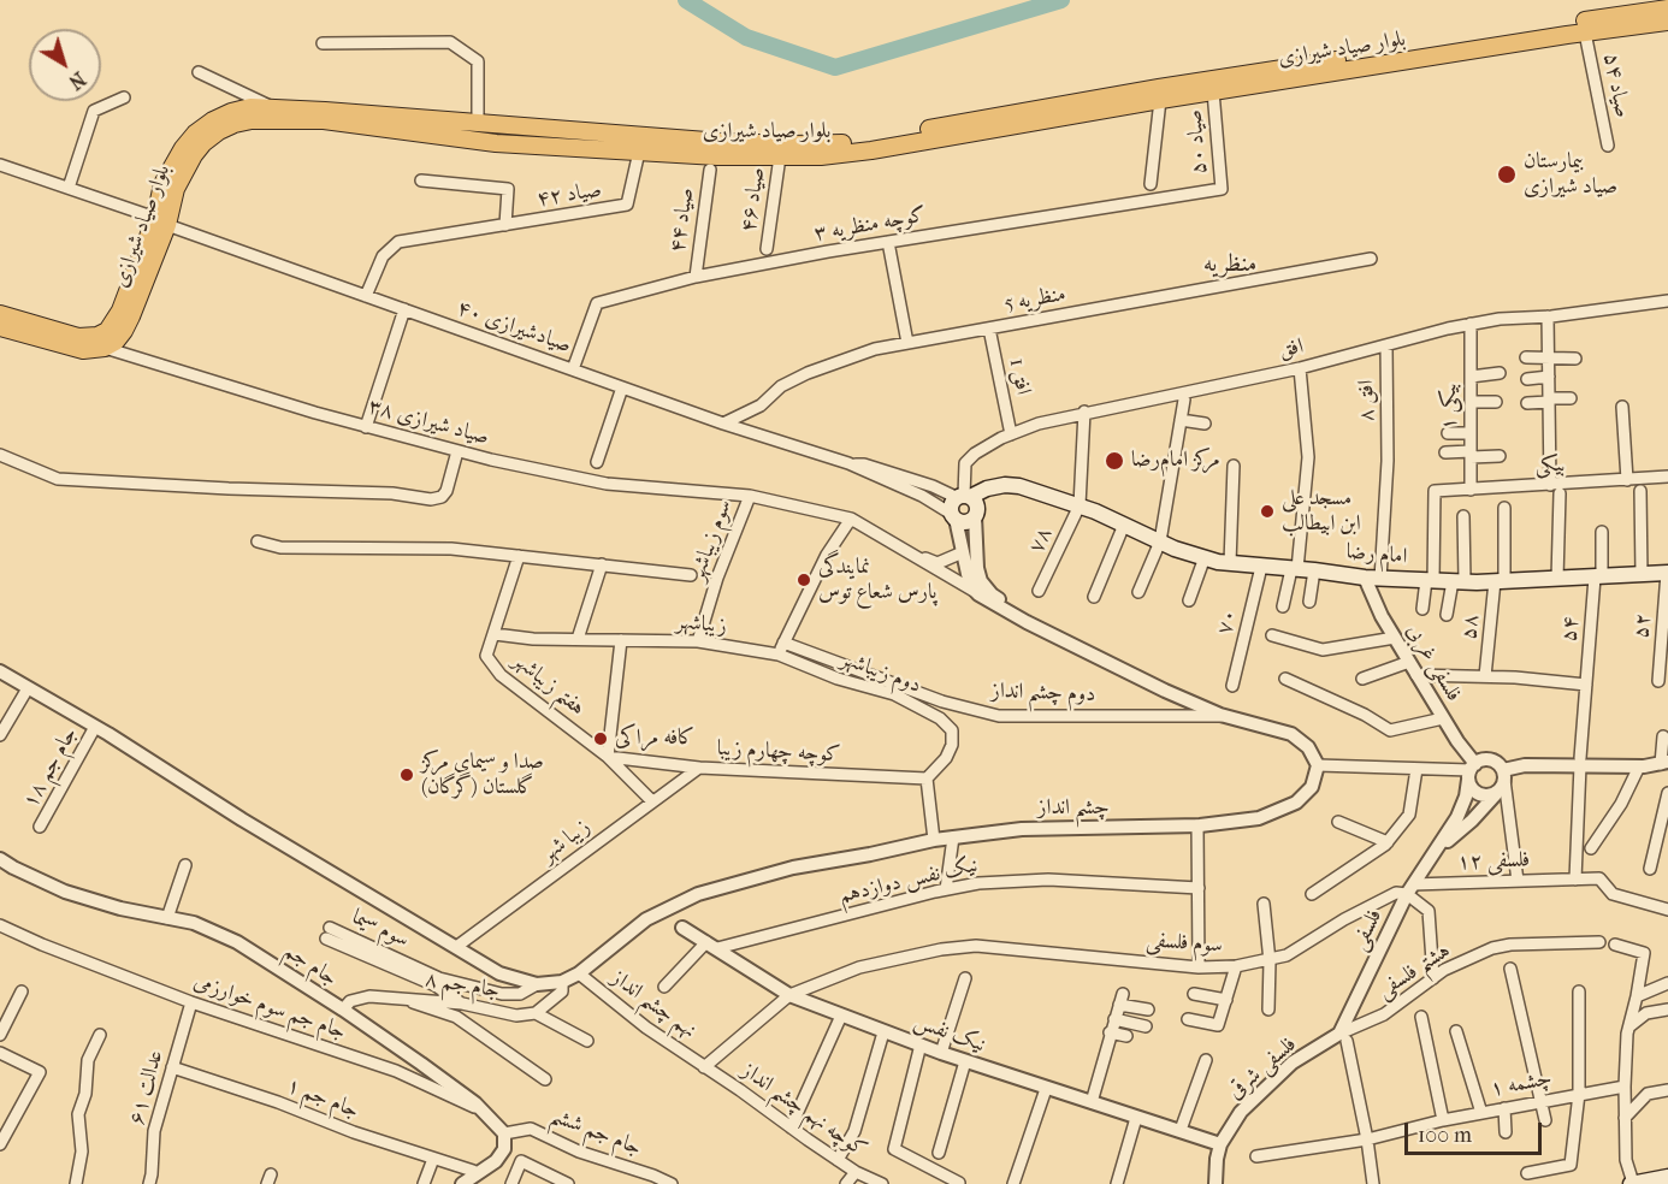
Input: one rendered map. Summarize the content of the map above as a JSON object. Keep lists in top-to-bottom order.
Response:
{
  "streets": {
    "main road": ["بلوار صیاد شیرازی", "امام رضا"],
    "street": [
      "صیاد ۵۴",
      "صیاد ۵۰",
      "صیاد ۴۲",
      "صیاد ۴۶",
      "صیاد ۴۴",
      "کوچه منظریه ۳",
      "منظریه 5",
      "۴۰ صیادشیرازی",
      "افق",
      "افق 1",
      "افق ۸",
      "۱ بیکی",
      "صیاد شیرازی ۳۸",
      "بیکی",
      "سوم زیباشهر",
      "۷۸",
      "۷۰",
      "زیباشهر",
      "۵۲",
      "۵۸",
      "۵۴",
      "فلسفی غربی",
      "دوم زیباشهر",
      "هفتم زیباشهر",
      "دوم چشم انداز",
      "کوچه چهارم زیبا",
      "۱۸ جام جم",
      "چشم انداز",
      "زیبا شهر",
      "۱۲ فلسفی",
      "نیک نفس دوازدهم",
      "سوم سیما",
      "فلسفی",
      "سوم فلسفی",
      "جام جم",
      "هشتم فلسفی",
      "۸ جام جم",
      "نهم چشم انداز",
      "جام جم سوم خوارزمی",
      "نیک نفس",
      "فلسفی شرقی",
      "چشمه ۱",
      "عدالت ۶۱",
      "۱ جام جم",
      "کوچه نهم چشم انداز",
      "جام جم ششم"
    ]
  },
  "crossings": [
    ["بلوار صیاد شیرازی", "صیاد ۵۴"],
    ["بلوار صیاد شیرازی", "صیاد ۵۰"],
    ["بلوار صیاد شیرازی", "صیاد ۴۲"],
    ["بلوار صیاد شیرازی", "صیاد ۴۶"],
    ["بلوار صیاد شیرازی", "۴۰ صیادشیرازی"],
    ["بلوار صیاد شیرازی", "صیاد شیرازی ۳۸"],
    ["صیاد ۵۰", "کوچه منظریه ۳"],
    ["صیاد ۴۴", "کوچه منظریه ۳"],
    ["کوچه منظریه ۳", "۴۰ صیادشیرازی"],
    ["منظریه 5", "۴۰ صیادشیرازی"],
    ["منظریه 5", "افق 1"],
    ["۴۰ صیادشیرازی", "افق"],
    ["۴۰ صیادشیرازی", "امام رضا"],
    ["افق", "افق 1"],
    ["افق", "افق ۸"],
    ["افق", "۱ بیکی"],
    ["افق", "امام رضا"],
    ["افق ۸", "امام رضا"],
    ["افق ۸", "فلسفی غربی"],
    ["۱ بیکی", "بیکی"],
    ["صیاد شیرازی ۳۸", "سوم زیباشهر"],
    ["بیکی", "امام رضا"],
    ["سوم زیباشهر", "زیباشهر"],
    ["۷۸", "امام رضا"],
    ["امام رضا", "۷۰"],
    ["امام رضا", "۵۲"],
    ["امام رضا", "۵۸"],
    ["امام رضا", "۵۴"],
    ["امام رضا", "فلسفی غربی"],
    ["زیباشهر", "دوم زیباشهر"],
    ["زیباشهر", "هفتم زیباشهر"],
    ["۵۴", "۱۲ فلسفی"],
    ["دوم زیباشهر", "کوچه چهارم زیبا"],
    ["هفتم زیباشهر", "کوچه چهارم زیبا"],
    ["کوچه چهارم زیبا", "زیبا شهر"],
    ["چشم انداز", "سوم سیما"],
    ["چشم انداز", "نهم چشم انداز"],
    ["۱۲ فلسفی", "فلسفی"],
    ["۱۲ فلسفی", "سوم فلسفی"],
    ["نیک نفس دوازدهم", "نیک نفس"],
    ["سوم سیما", "۸ جام جم"],
    ["فلسفی", "سوم فلسفی"],
    ["فلسفی", "هشتم فلسفی"],
    ["فلسفی", "فلسفی شرقی"],
    ["سوم فلسفی", "نهم چشم انداز"],
    ["سوم فلسفی", "نیک نفس"],
    ["سوم فلسفی", "کوچه نهم چشم انداز"],
    ["جام جم", "۸ جام جم"],
    ["جام جم", "جام جم سوم خوارزمی"],
    ["جام جم", "جام جم ششم"],
    ["هشتم فلسفی", "فلسفی شرقی"],
    ["نهم چشم انداز", "کوچه نهم چشم انداز"],
    ["جام جم سوم خوارزمی", "عدالت ۶۱"],
    ["نیک نفس", "فلسفی شرقی"],
    ["عدالت ۶۱", "۱ جام جم"]
  ],
  "districts": ["منظریه"],
  "places": [
    "بیمارستان صیاد شیرازی",
    "مرکز امام‌رضا",
    "مسجد علی ابن ابیطالب",
    "نمایندگی پارس شعاع توس",
    "کافه مراکی",
    "صدا و سیمای مرکز گلستان (گرگان)"
  ],
  "scale_bar": "100 m",
  "north": "bottom right"
}
